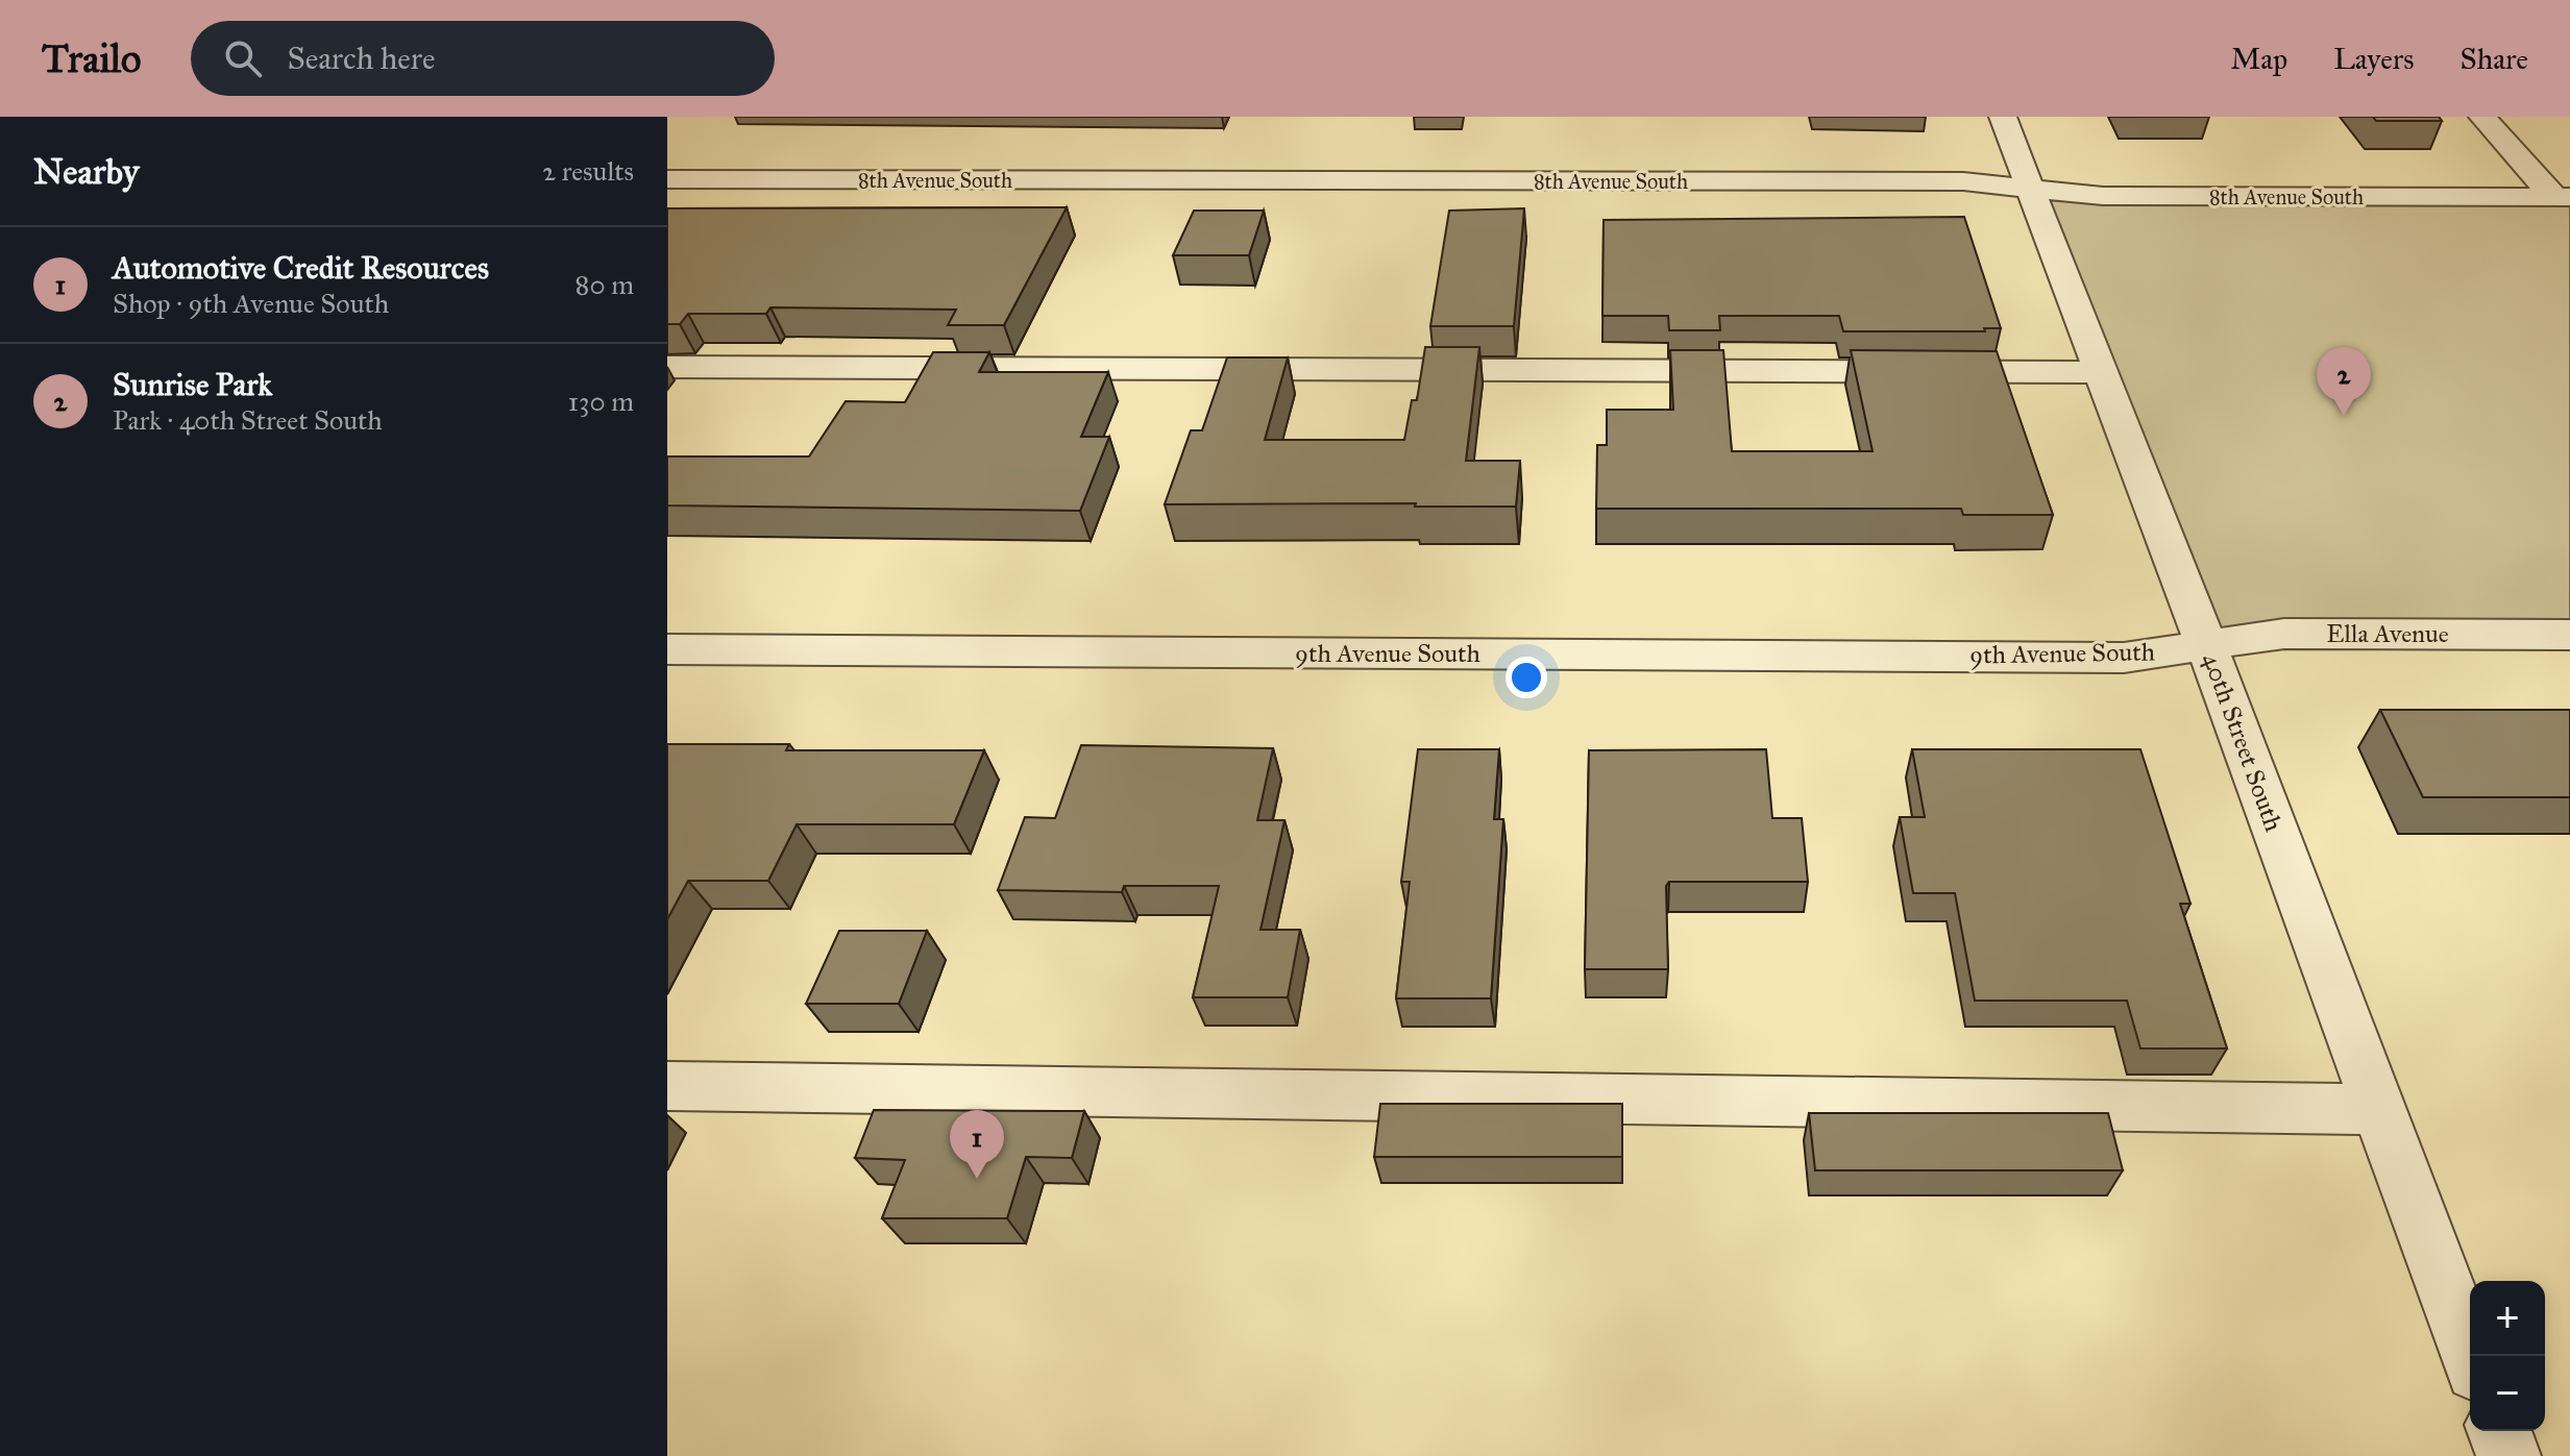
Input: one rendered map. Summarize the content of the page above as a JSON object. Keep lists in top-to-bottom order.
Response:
{
  "streets": {
    "street": [
      "8th Avenue South",
      "Ella Avenue",
      "9th Avenue South",
      "40th Street South"
    ]
  },
  "crossings": [
    ["8th Avenue South", "40th Street South"],
    ["Ella Avenue", "9th Avenue South"],
    ["Ella Avenue", "40th Street South"],
    ["9th Avenue South", "40th Street South"]
  ],
  "page": {
    "header": "Trailo",
    "search": "Search here",
    "nav": ["Map", "Layers", "Share"],
    "heading": ["Nearby", "2 results"],
    "list": [
      {
        "mark": "1",
        "name": "Automotive Credit Resources",
        "note": "Shop · 9th Avenue South",
        "value": "80 m"
      },
      {
        "mark": "2",
        "name": "Sunrise Park",
        "note": "Park · 40th Street South",
        "value": "130 m"
      }
    ],
    "pins": ["2", "1"],
    "map_buttons": ["+", "−"]
  }
}
